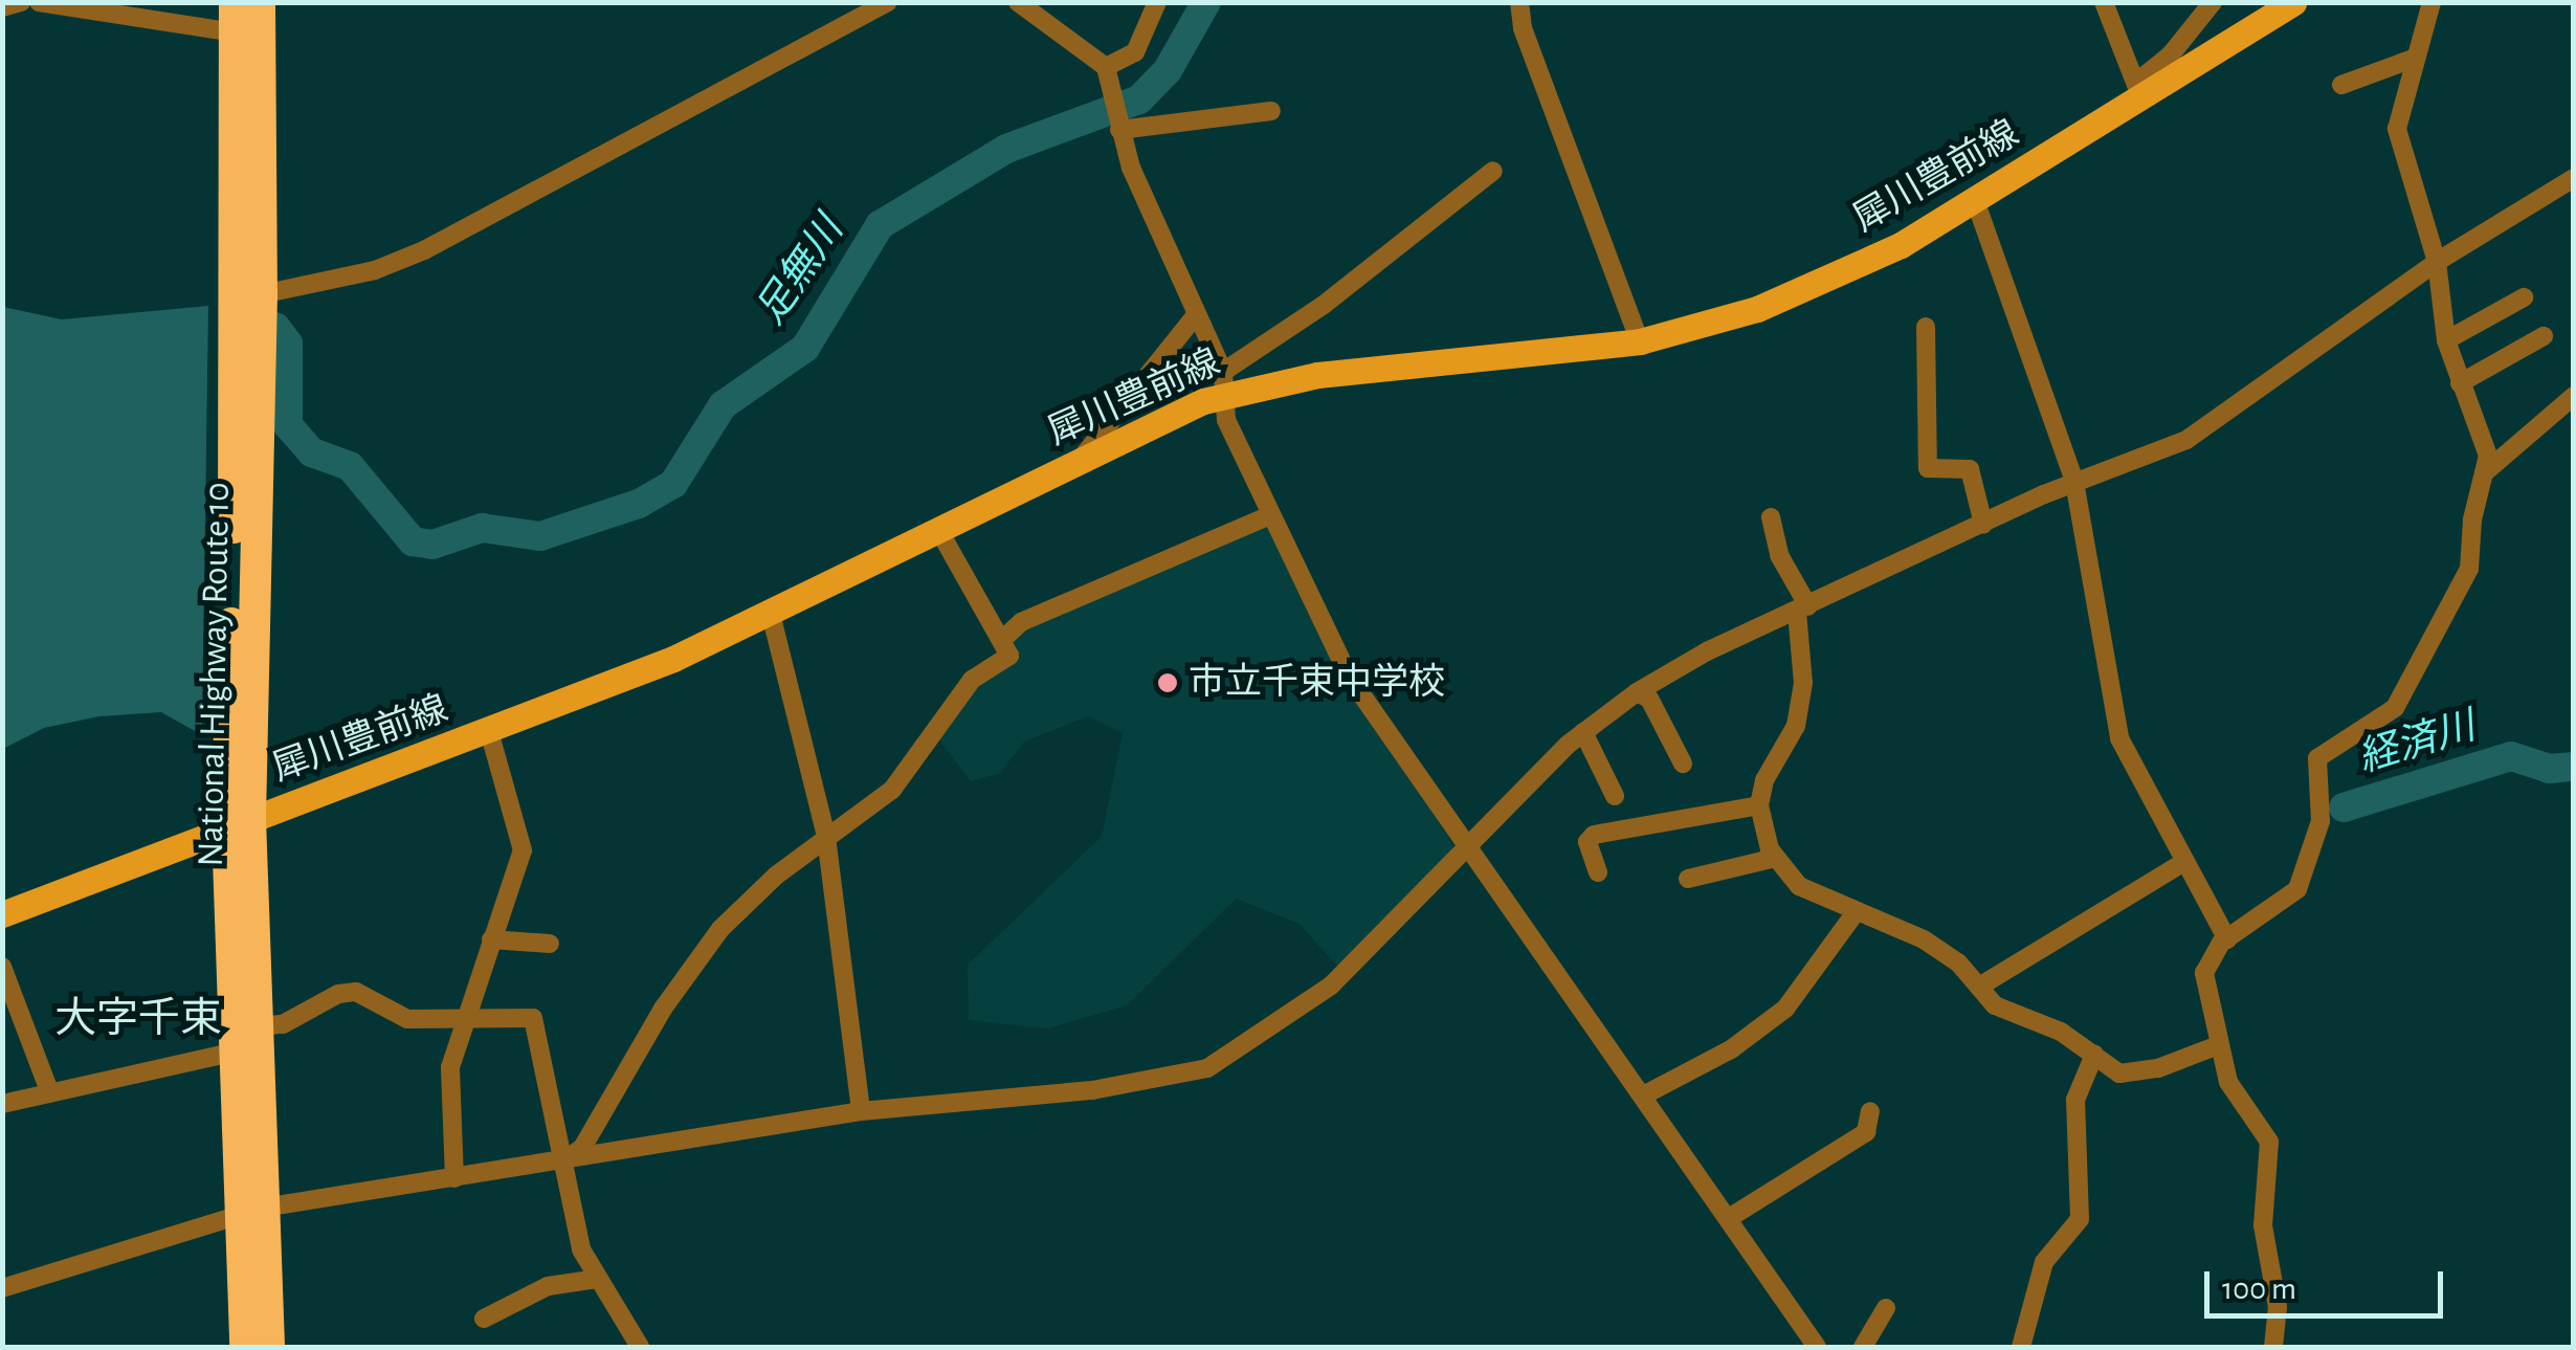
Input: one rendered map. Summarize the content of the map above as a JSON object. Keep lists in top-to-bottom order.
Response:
{
  "streets": {
    "highway": ["National Highway Route 10"],
    "main road": ["犀川豊前線"]
  },
  "crossings": [
    ["犀川豊前線", "National Highway Route 10"]
  ],
  "districts": ["大字千束"],
  "water": ["足無川", "経済川"],
  "places": ["市立千束中学校"],
  "scale_bar": "100 m"
}
